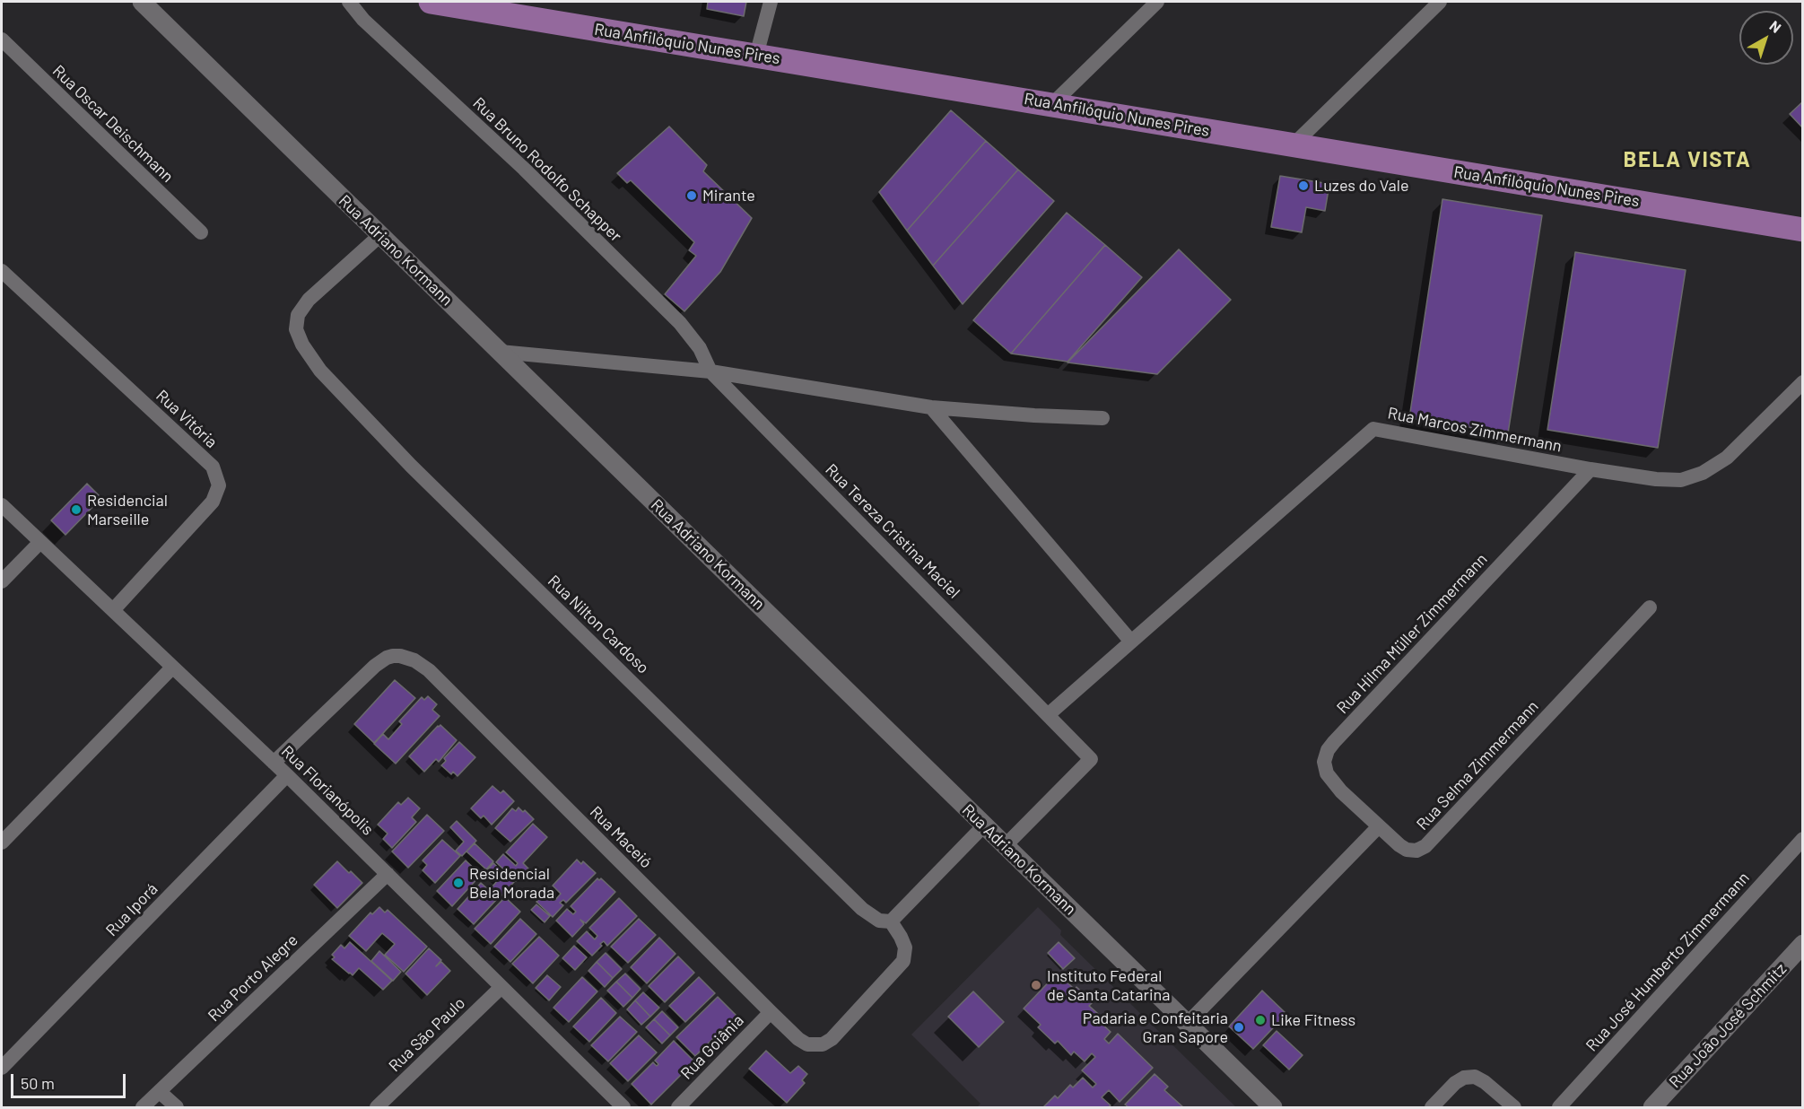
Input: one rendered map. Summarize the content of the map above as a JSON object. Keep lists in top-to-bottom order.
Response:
{
  "streets": {
    "main road": ["Rua Anfilóquio Nunes Pires"],
    "street": [
      "Rua Oscar Deischmann",
      "Rua Bruno Rodolfo Schapper",
      "Rua Adriano Kormann",
      "Rua Vitória",
      "Rua Marcos Zimmermann",
      "Rua Tereza Cristina Maciel",
      "Rua Nilton Cardoso",
      "Rua Hilma Müller Zimmermann",
      "Rua Selma Zimmermann",
      "Rua Florianópolis",
      "Rua Maceió",
      "Rua Iporá",
      "Rua José Humberto Zimmermann",
      "Rua Porto Alegre",
      "Rua João José Schmitz",
      "Rua São Paulo",
      "Rua Goiânia"
    ]
  },
  "crossings": [
    ["Rua Bruno Rodolfo Schapper", "Rua Tereza Cristina Maciel"],
    ["Rua Adriano Kormann", "Rua Tereza Cristina Maciel"],
    ["Rua Adriano Kormann", "Rua Nilton Cardoso"],
    ["Rua Vitória", "Rua Florianópolis"],
    ["Rua Marcos Zimmermann", "Rua Tereza Cristina Maciel"],
    ["Rua Marcos Zimmermann", "Rua Hilma Müller Zimmermann"],
    ["Rua Nilton Cardoso", "Rua Maceió"],
    ["Rua Hilma Müller Zimmermann", "Rua Selma Zimmermann"],
    ["Rua Florianópolis", "Rua Maceió"],
    ["Rua Florianópolis", "Rua Iporá"],
    ["Rua Florianópolis", "Rua Porto Alegre"],
    ["Rua Florianópolis", "Rua São Paulo"],
    ["Rua Maceió", "Rua Goiânia"]
  ],
  "districts": ["BELA VISTA"],
  "places": [
    "Luzes do Vale",
    "Mirante",
    "Residencial Marseille",
    "Residencial Bela Morada",
    "Instituto Federal de Santa Catarina",
    "Like Fitness",
    "Padaria e Confeitaria Gran Sapore"
  ],
  "scale_bar": "50 m",
  "north": "top right"
}
